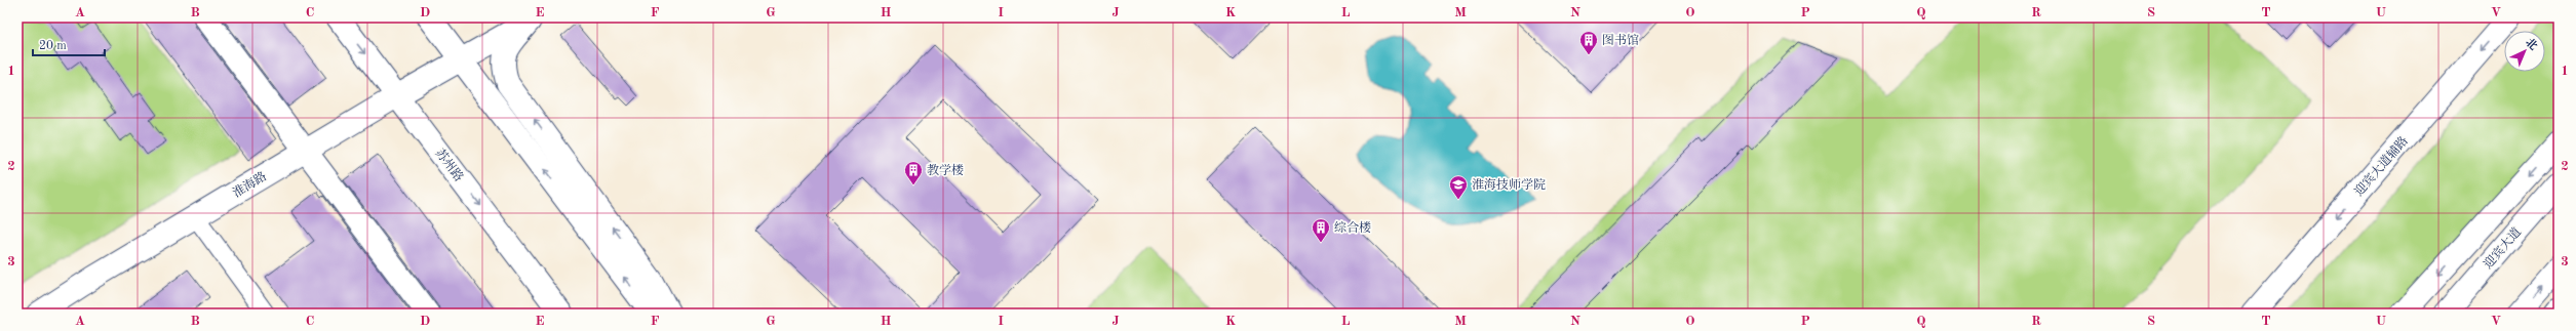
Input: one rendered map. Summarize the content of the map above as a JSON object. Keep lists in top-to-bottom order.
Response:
{
  "streets": {
    "main road": [
      "苏州路",
      "迎宾大道辅路",
      "淮海路",
      "迎宾大道"
    ]
  },
  "crossings": [
    ["苏州路", "淮海路"]
  ],
  "places": {
    "building": ["图书馆", "教学楼", "综合楼"],
    "school or university": ["淮海技师学院"]
  },
  "scale_bar": "20 m",
  "north": "top right",
  "grid": {
    "columns": [
      "A",
      "B",
      "C",
      "D",
      "E",
      "F",
      "G",
      "H",
      "I",
      "J",
      "K",
      "L",
      "M",
      "N",
      "O",
      "P",
      "Q",
      "R",
      "S",
      "T",
      "U",
      "V"
    ],
    "rows": ["1", "2", "3"]
  }
}
